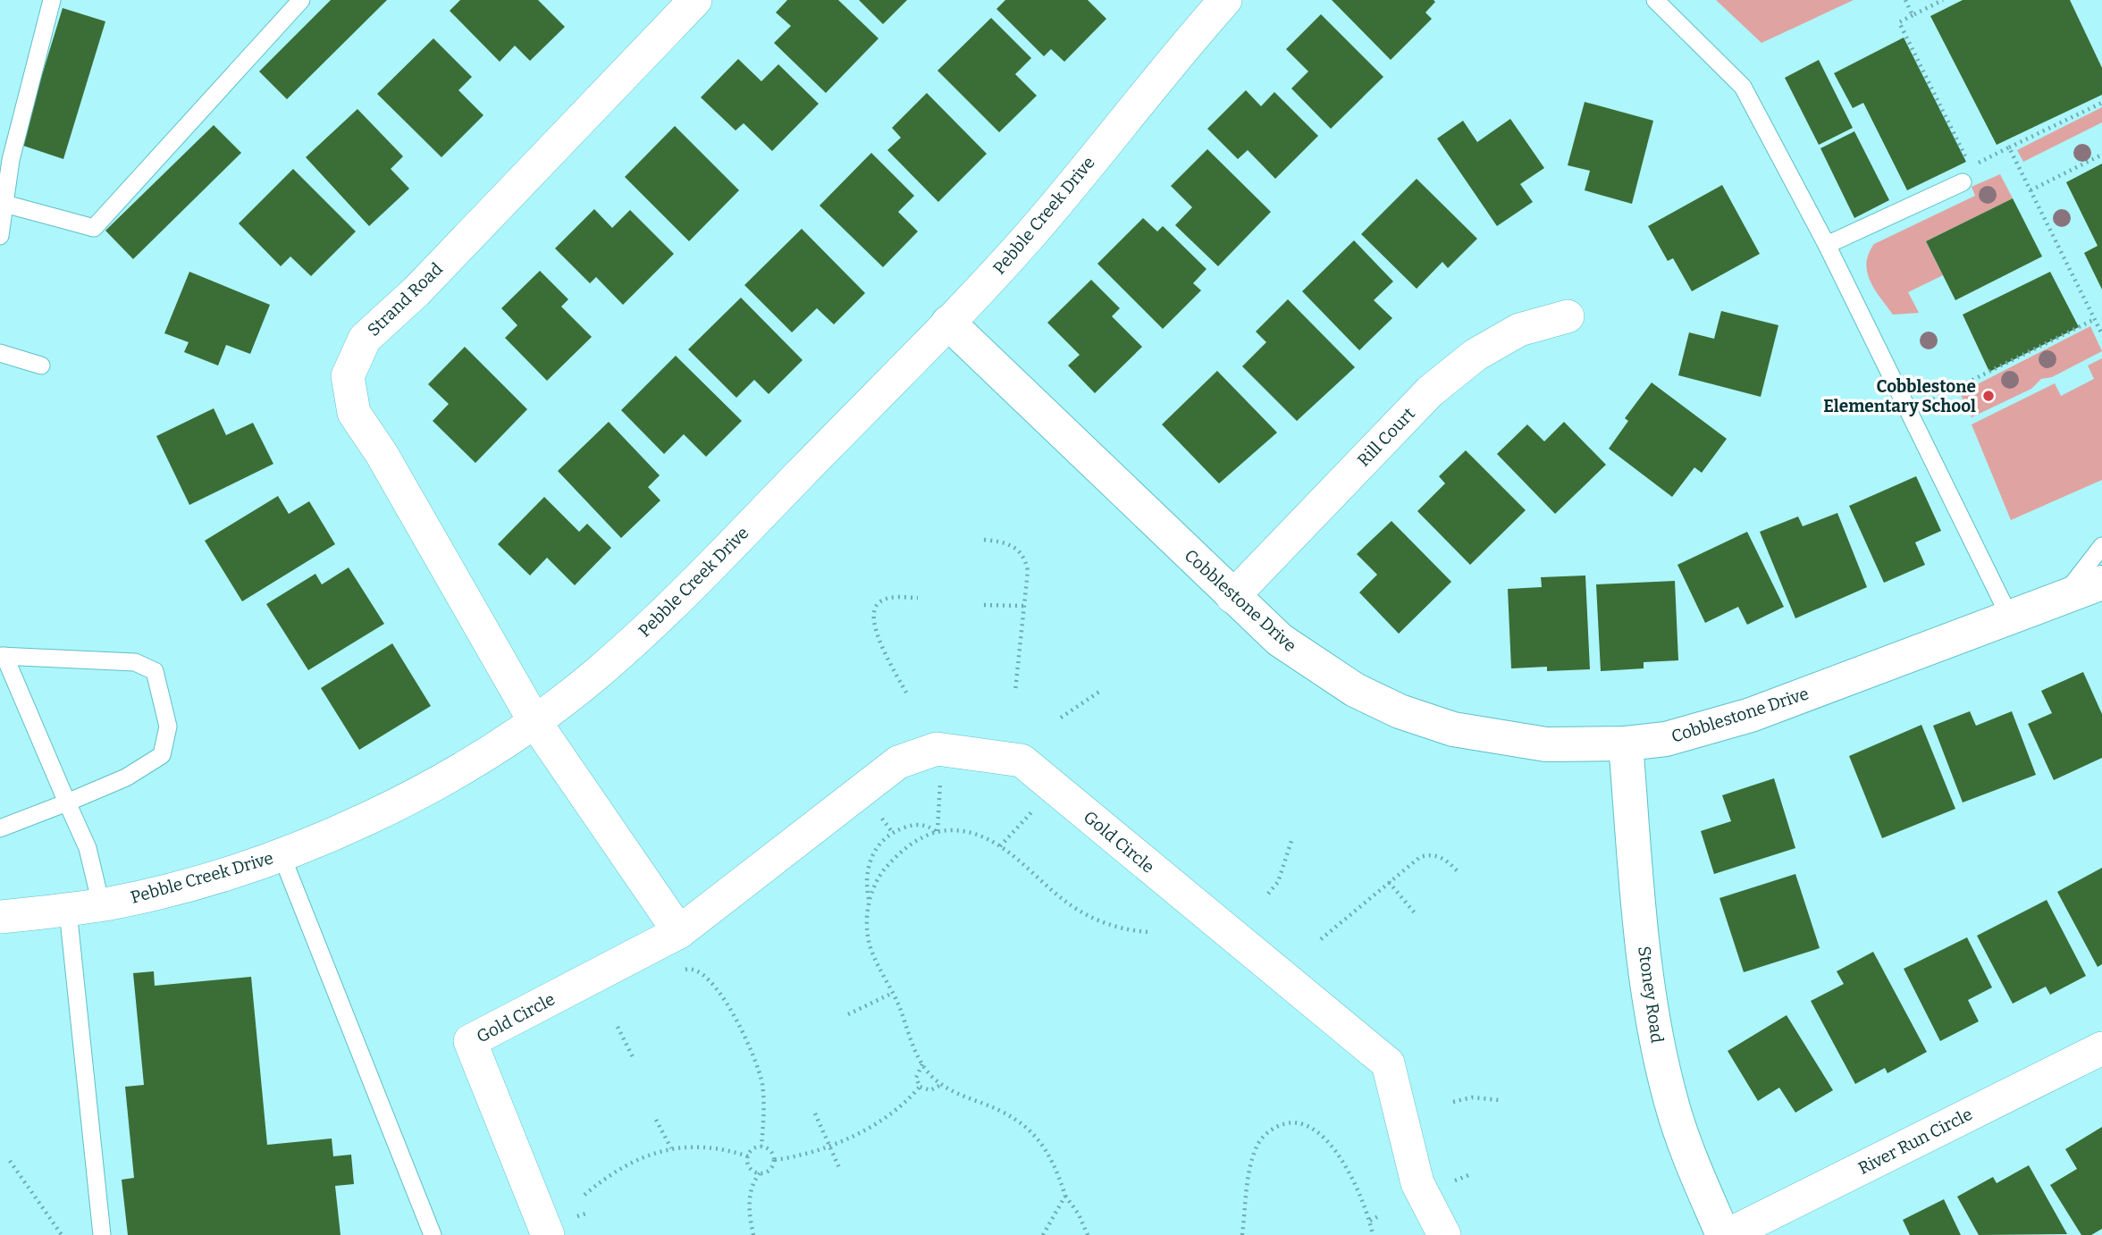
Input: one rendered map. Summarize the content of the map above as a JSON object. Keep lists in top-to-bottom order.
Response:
{
  "streets": {
    "street": [
      "Pebble Creek Drive",
      "Strand Road",
      "Rill Court",
      "Cobblestone Drive",
      "Gold Circle",
      "Stoney Road",
      "River Run Circle"
    ]
  },
  "crossings": [
    ["Pebble Creek Drive", "Strand Road"],
    ["Pebble Creek Drive", "Cobblestone Drive"],
    ["Rill Court", "Cobblestone Drive"],
    ["Cobblestone Drive", "Stoney Road"],
    ["Stoney Road", "River Run Circle"]
  ],
  "places": ["Cobblestone Elementary School"]
}
